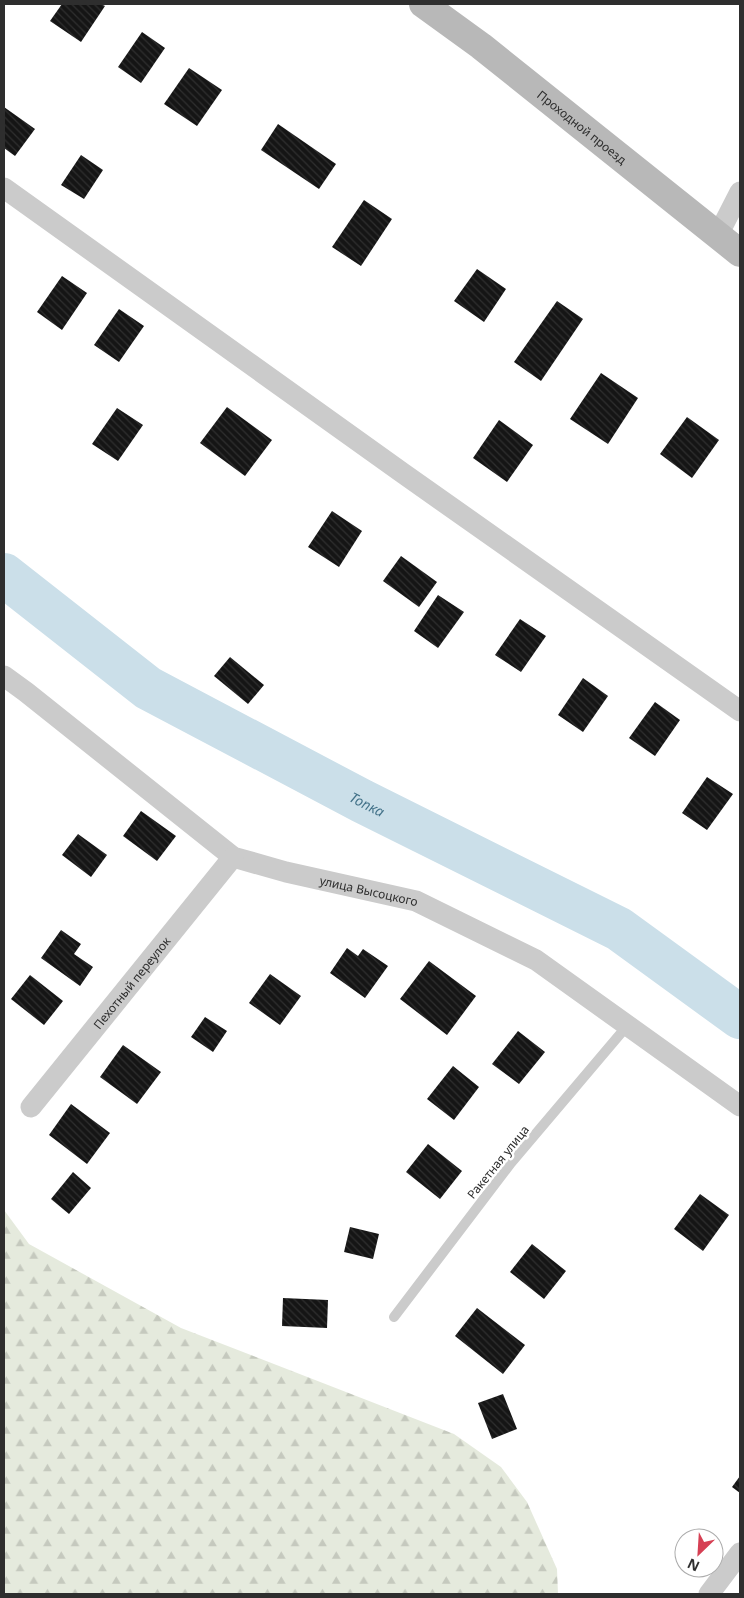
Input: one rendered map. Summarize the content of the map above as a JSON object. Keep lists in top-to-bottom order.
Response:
{
  "streets": {
    "street": ["Проходной проезд", "улица Высоцкого", "Пехотный переулок"],
    "lane": ["Ракетная улица"]
  },
  "crossings": [
    ["улица Высоцкого", "Пехотный переулок"],
    ["улица Высоцкого", "Ракетная улица"]
  ],
  "water": ["Топка"],
  "north": "bottom left"
}
